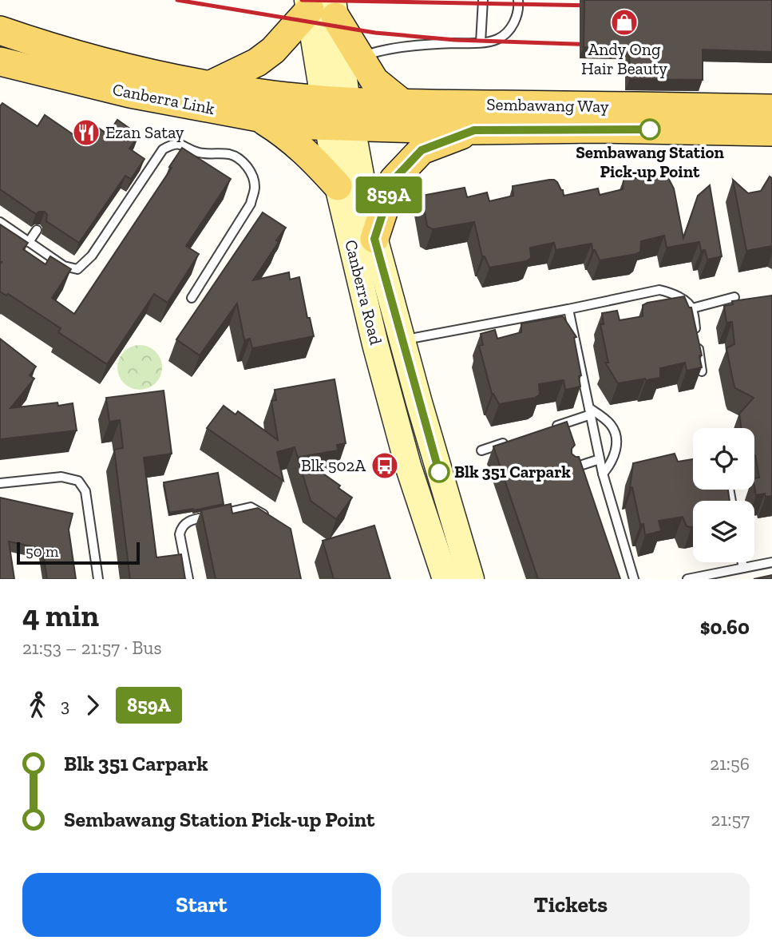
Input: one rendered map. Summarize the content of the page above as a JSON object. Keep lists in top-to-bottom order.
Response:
{
  "streets": {
    "main road": ["Canberra Link", "Sembawang Way", "Canberra Road"]
  },
  "crossings": [
    ["Canberra Link", "Sembawang Way"],
    ["Canberra Link", "Canberra Road"],
    ["Sembawang Way", "Canberra Road"]
  ],
  "places": {
    "shop": ["Andy Ong Hair Beauty"],
    "other": ["Sembawang Station Pick-up Point", "Blk 351 Carpark"],
    "restaurant": ["Ezan Satay"],
    "bus stop": ["Blk 502A"]
  },
  "lines": ["bus line 859A"],
  "scale_bar": "50 m",
  "page": {
    "on_map": "859A",
    "scale": "50 m",
    "heading": ["4 min", "21:53 – 21:57 · Bus", "$0.60"],
    "legs": ["3", "859A"],
    "list": [
      {
        "name": "Blk 351 Carpark",
        "value": "21:56"
      },
      {
        "name": "Sembawang Station Pick-up Point",
        "value": "21:57"
      }
    ],
    "buttons": ["Start", "Tickets"]
  }
}
